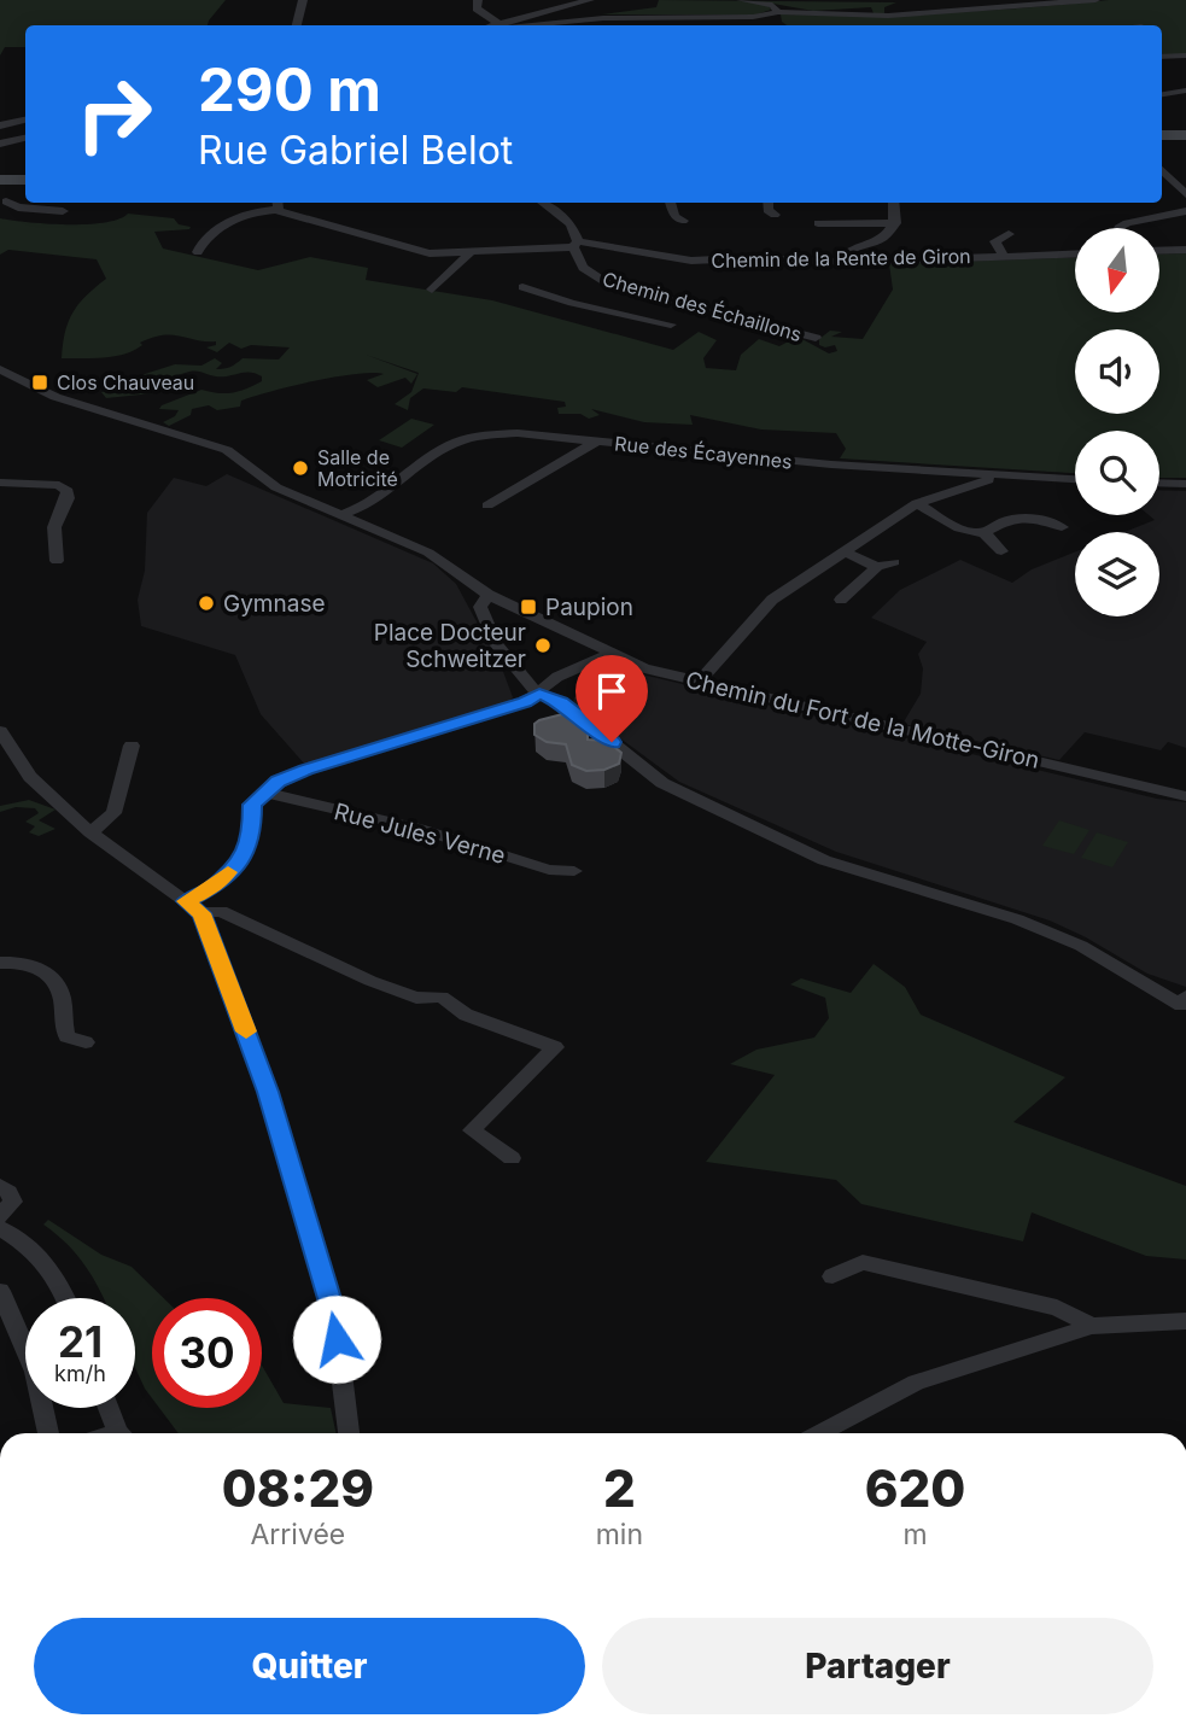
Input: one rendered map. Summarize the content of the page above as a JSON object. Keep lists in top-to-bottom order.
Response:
{
  "streets": {
    "street": [
      "Chemin de la Rente de Giron",
      "Chemin des Échaillons",
      "Rue des Écayennes",
      "Chemin du Fort de la Motte-Giron",
      "Rue Jules Verne"
    ]
  },
  "crossings": [
    ["Chemin de la Rente de Giron", "Chemin des Échaillons"],
    ["Rue des Écayennes", "Chemin du Fort de la Motte-Giron"]
  ],
  "places": {
    "transit": ["Clos Chauveau", "Paupion"],
    "other": ["Salle de Motricité", "Gymnase", "Place Docteur Schweitzer"]
  },
  "north": "bottom",
  "page": {
    "turn": ["290 m", "Rue Gabriel Belot"],
    "speed": "21 km/h",
    "limit": "30",
    "eta": [
      "08:29",
      "Arrivée",
      "2",
      "min",
      "620",
      "m"
    ],
    "buttons": ["Quitter", "Partager"]
  }
}
